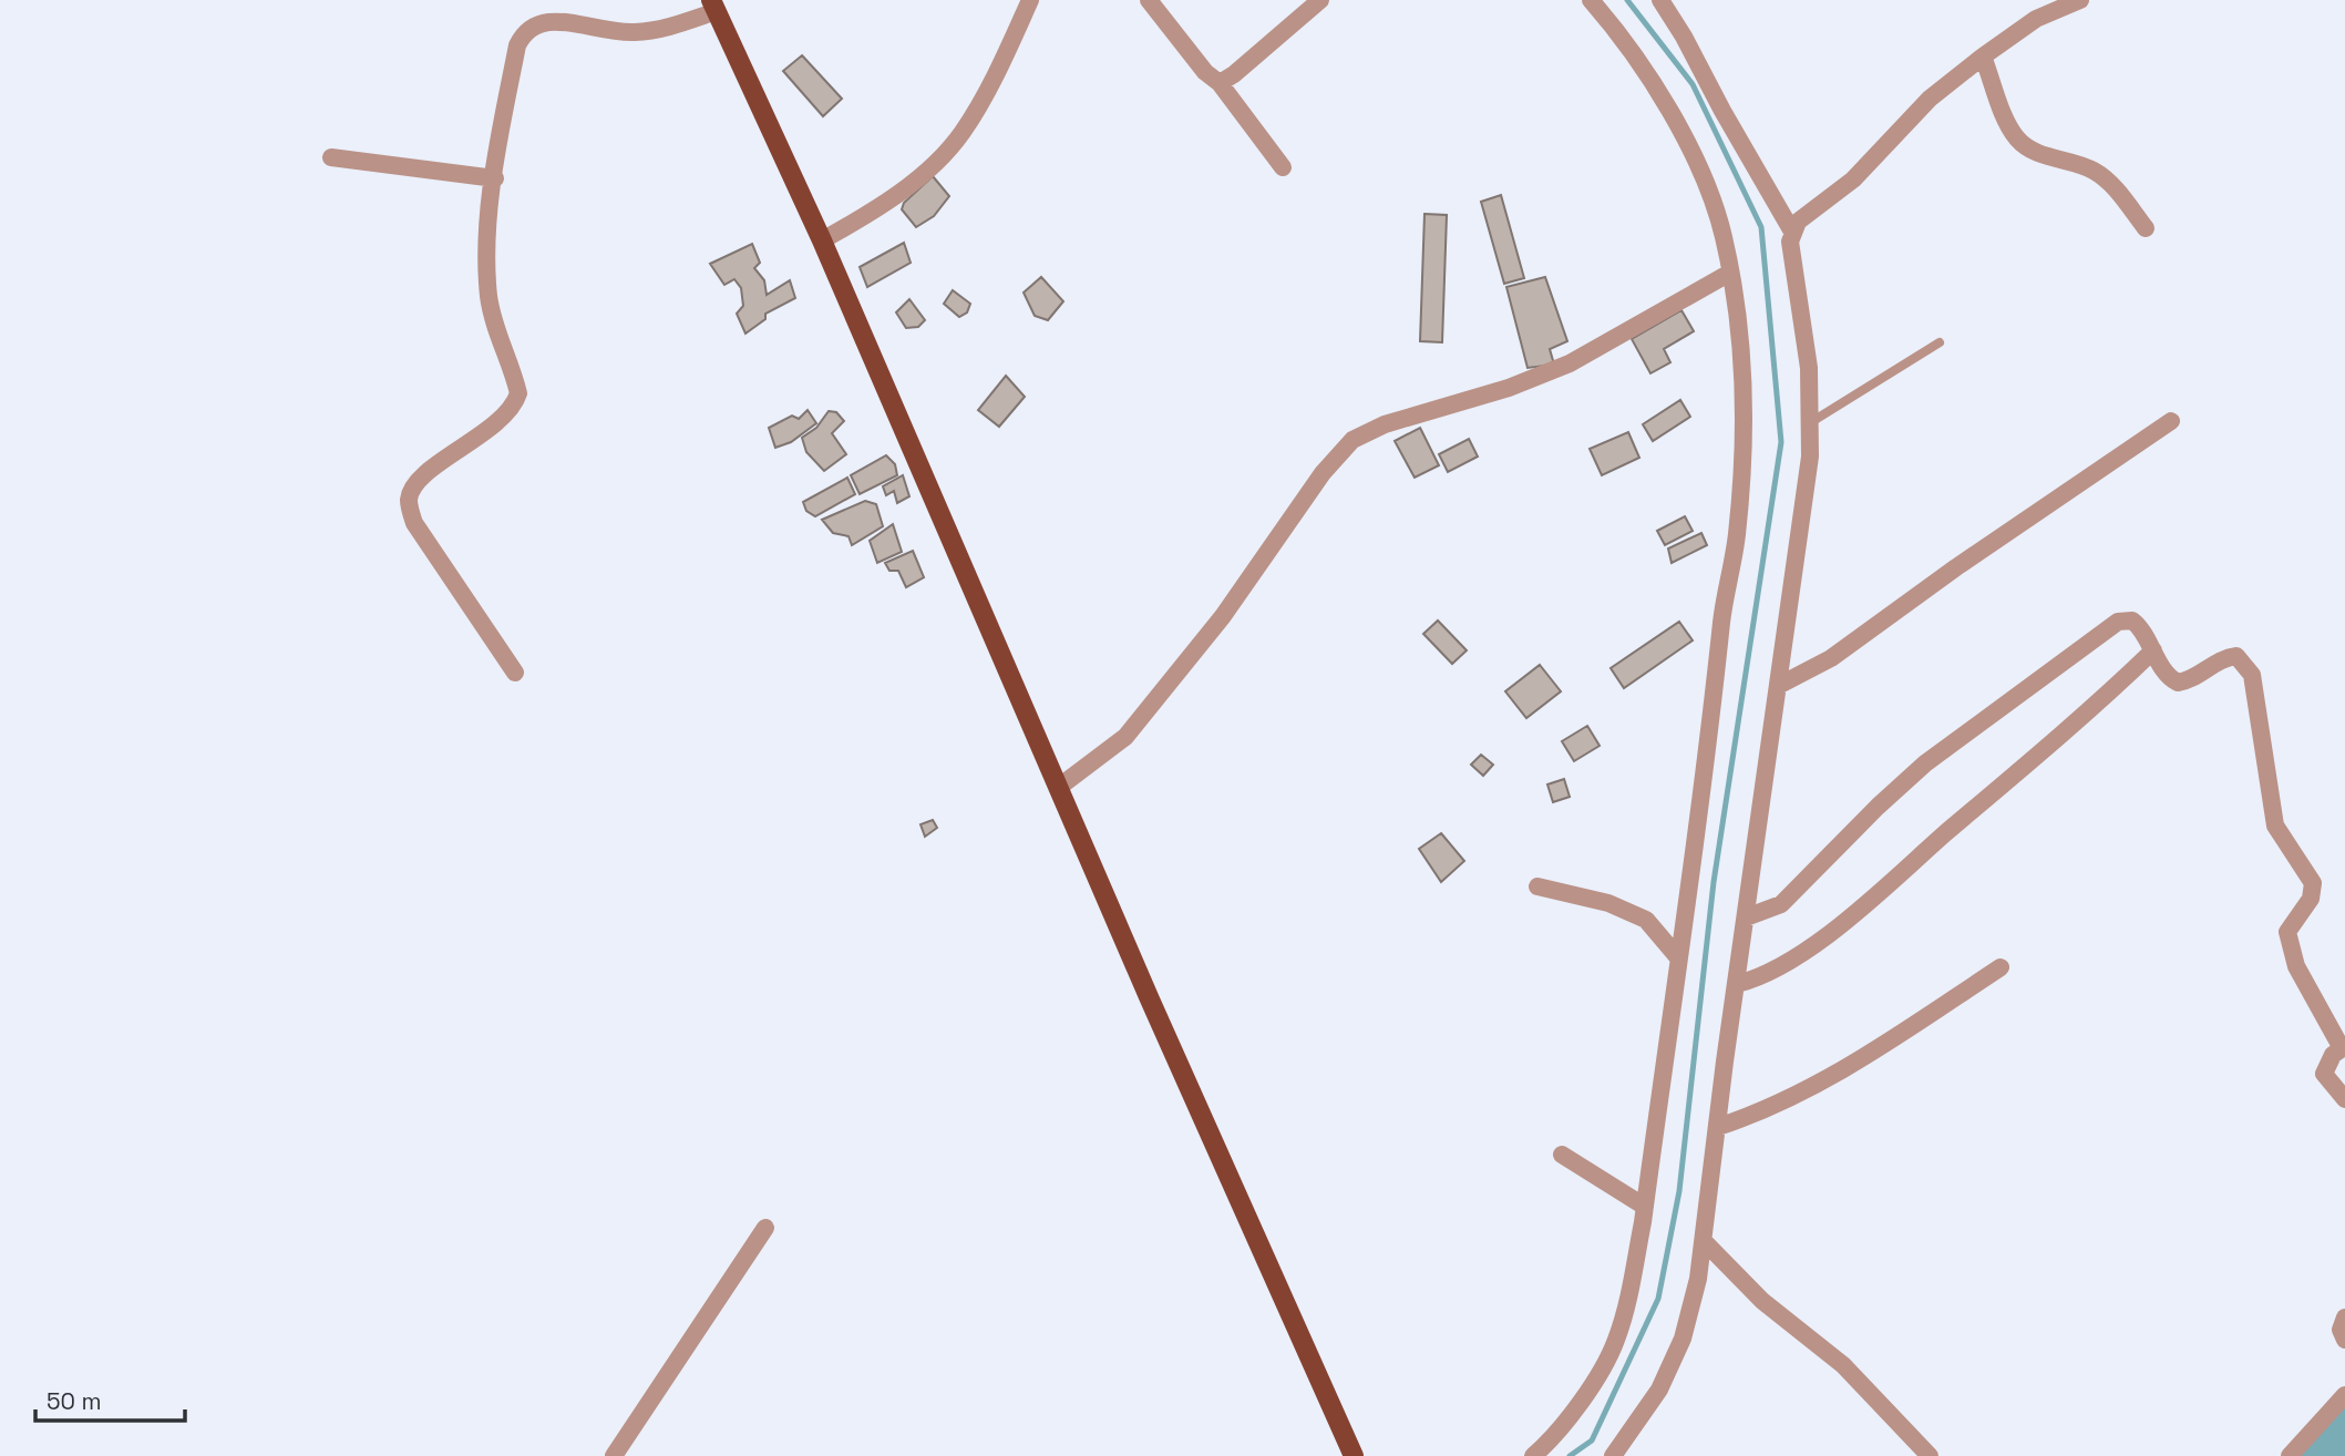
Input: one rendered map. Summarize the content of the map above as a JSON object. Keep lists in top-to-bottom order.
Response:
{
  "scale_bar": "50 m"
}
